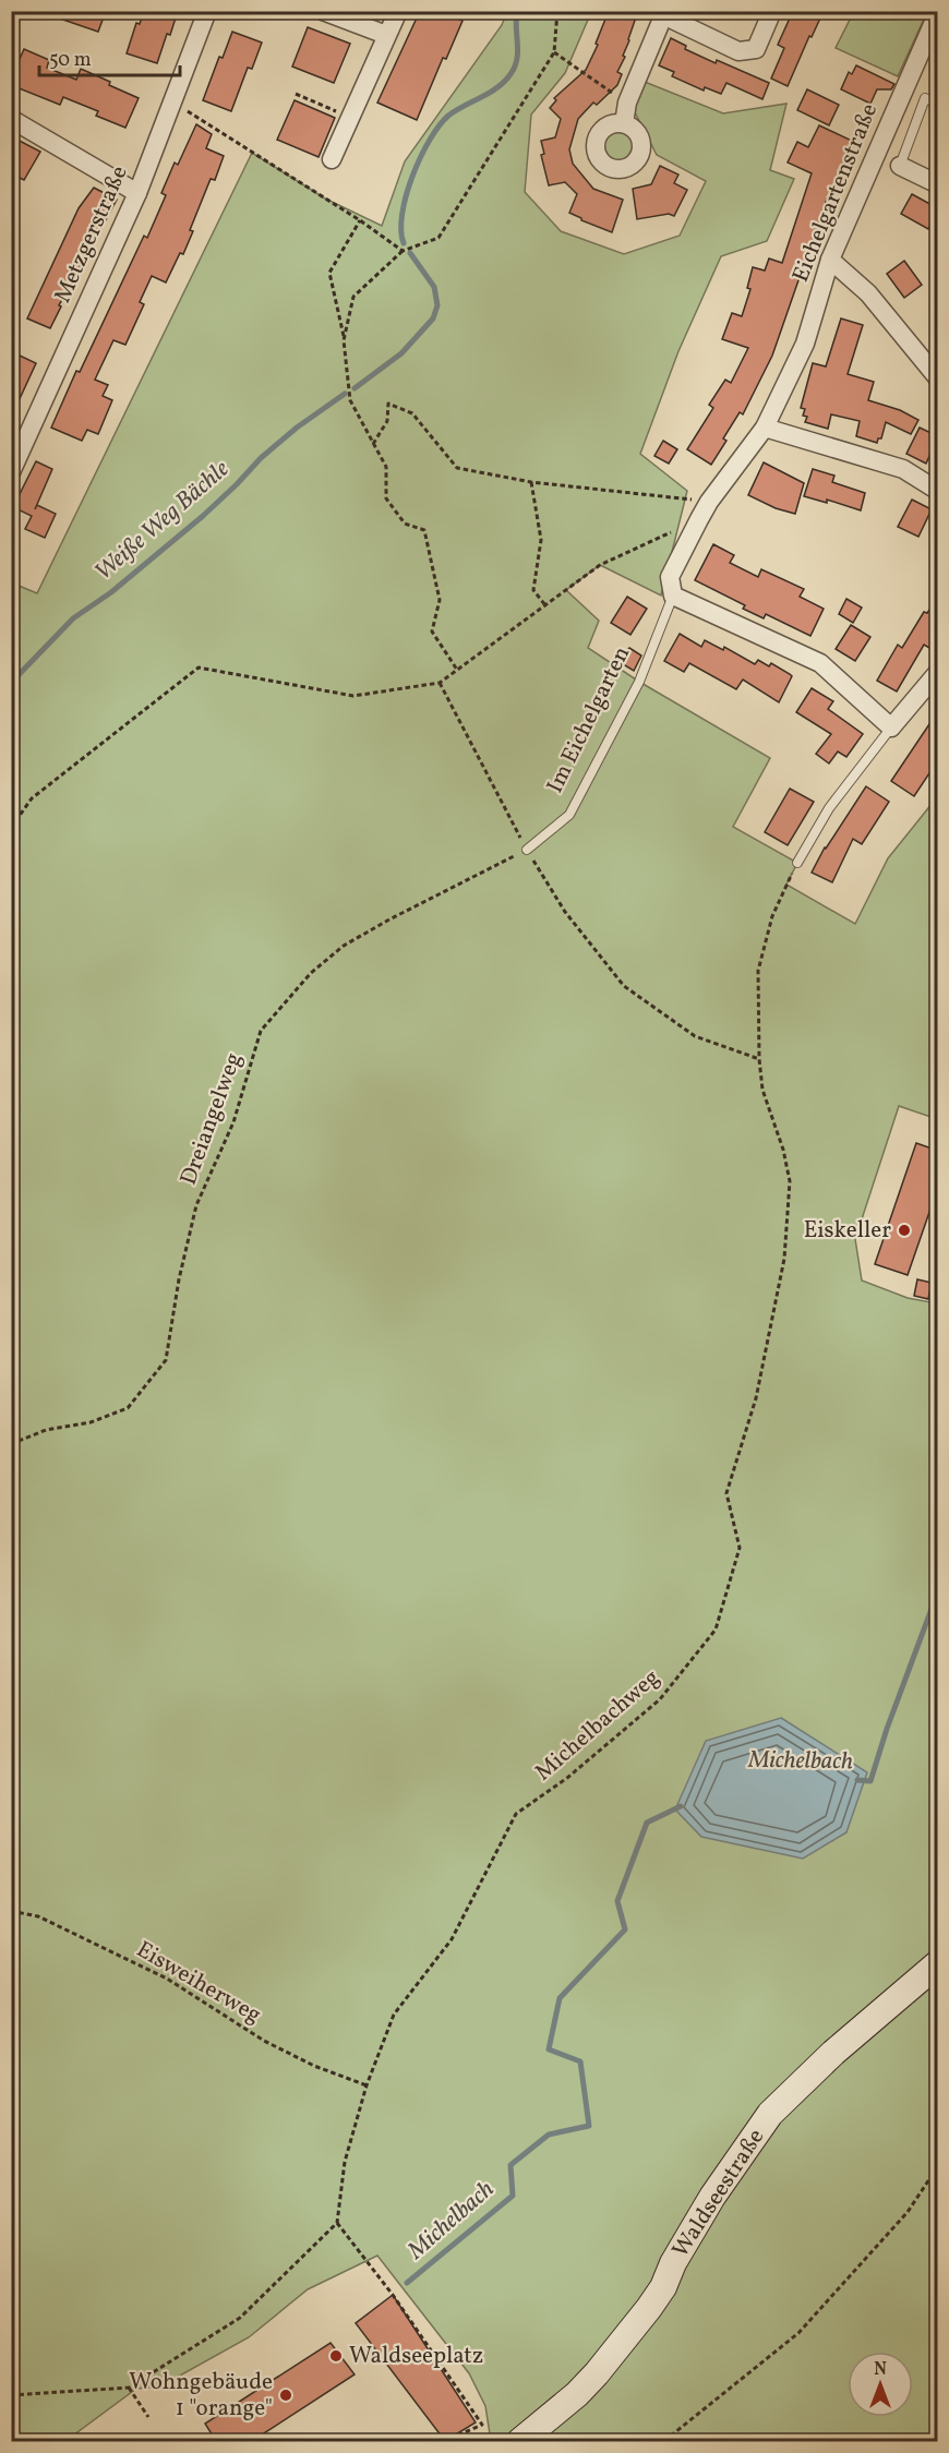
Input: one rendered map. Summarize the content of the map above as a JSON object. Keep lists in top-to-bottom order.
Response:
{
  "streets": {
    "street": [
      "Eichelgartenstraße",
      "Metzgerstraße",
      "Im Eichelgarten",
      "Waldseestraße"
    ],
    "path": ["Dreiangelweg", "Michelbachweg", "Eisweiherweg"]
  },
  "crossings": [
    ["Eichelgartenstraße", "Im Eichelgarten"],
    ["Im Eichelgarten", "Dreiangelweg"],
    ["Michelbachweg", "Eisweiherweg"]
  ],
  "water": ["Weiße Weg Bächle", "Michelbach"],
  "places": ["Eiskeller", "Waldseeplatz", "Wohngebäude 1 \"orange\""],
  "scale_bar": "50 m",
  "north": "top"
}
